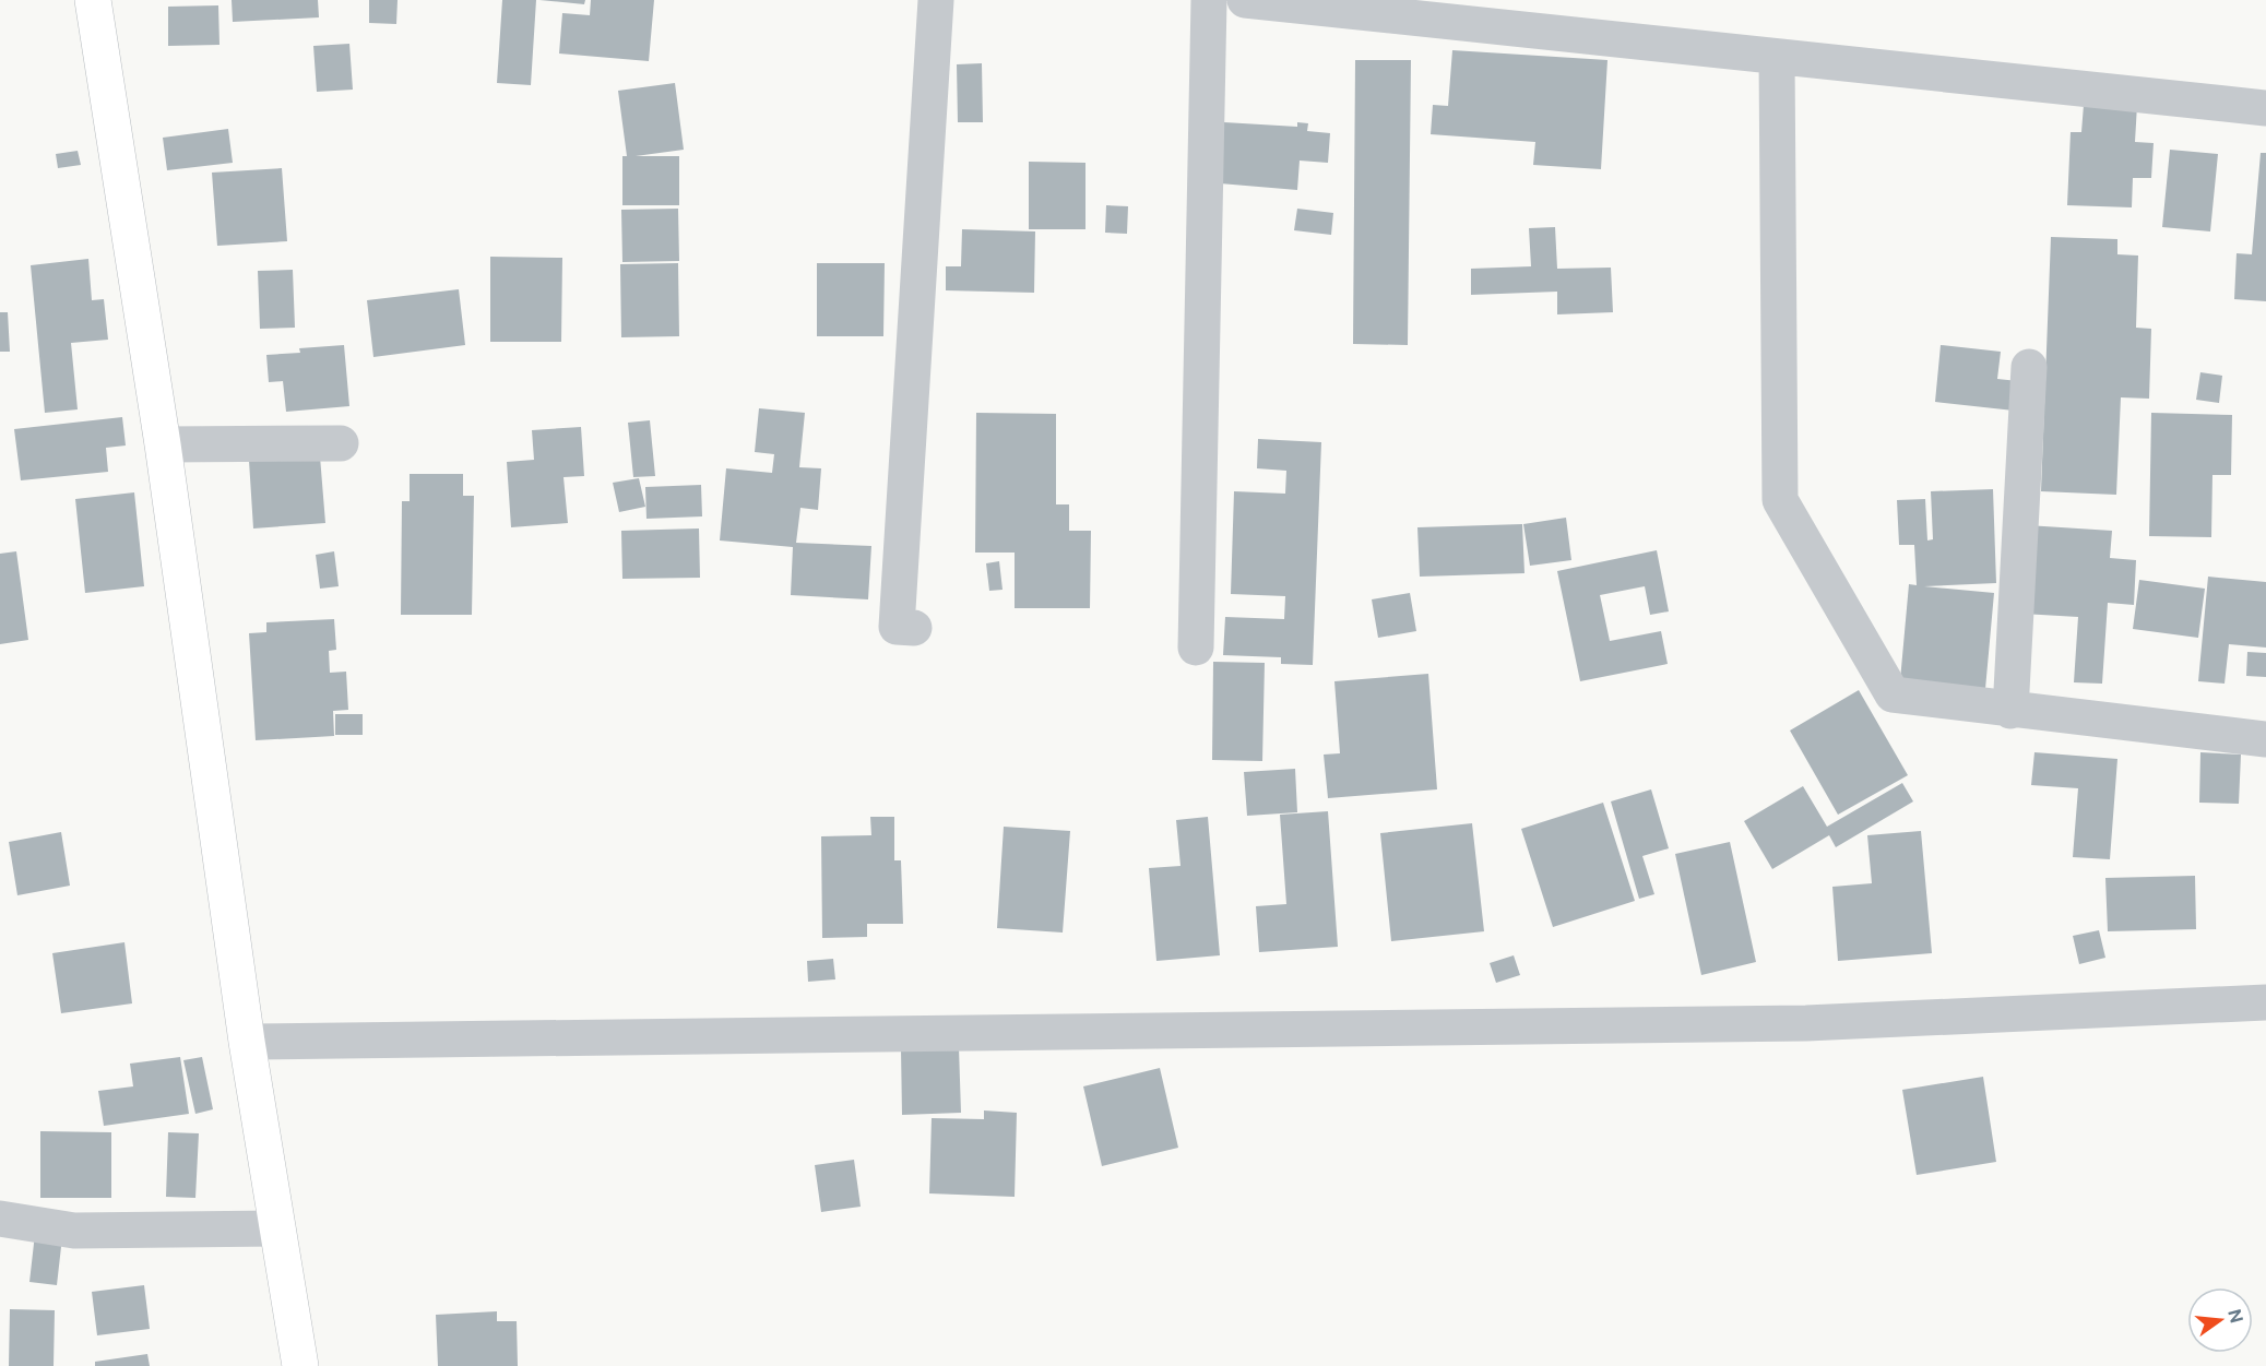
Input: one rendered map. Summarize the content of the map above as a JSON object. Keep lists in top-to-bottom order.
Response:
{
  "north": "right"
}
